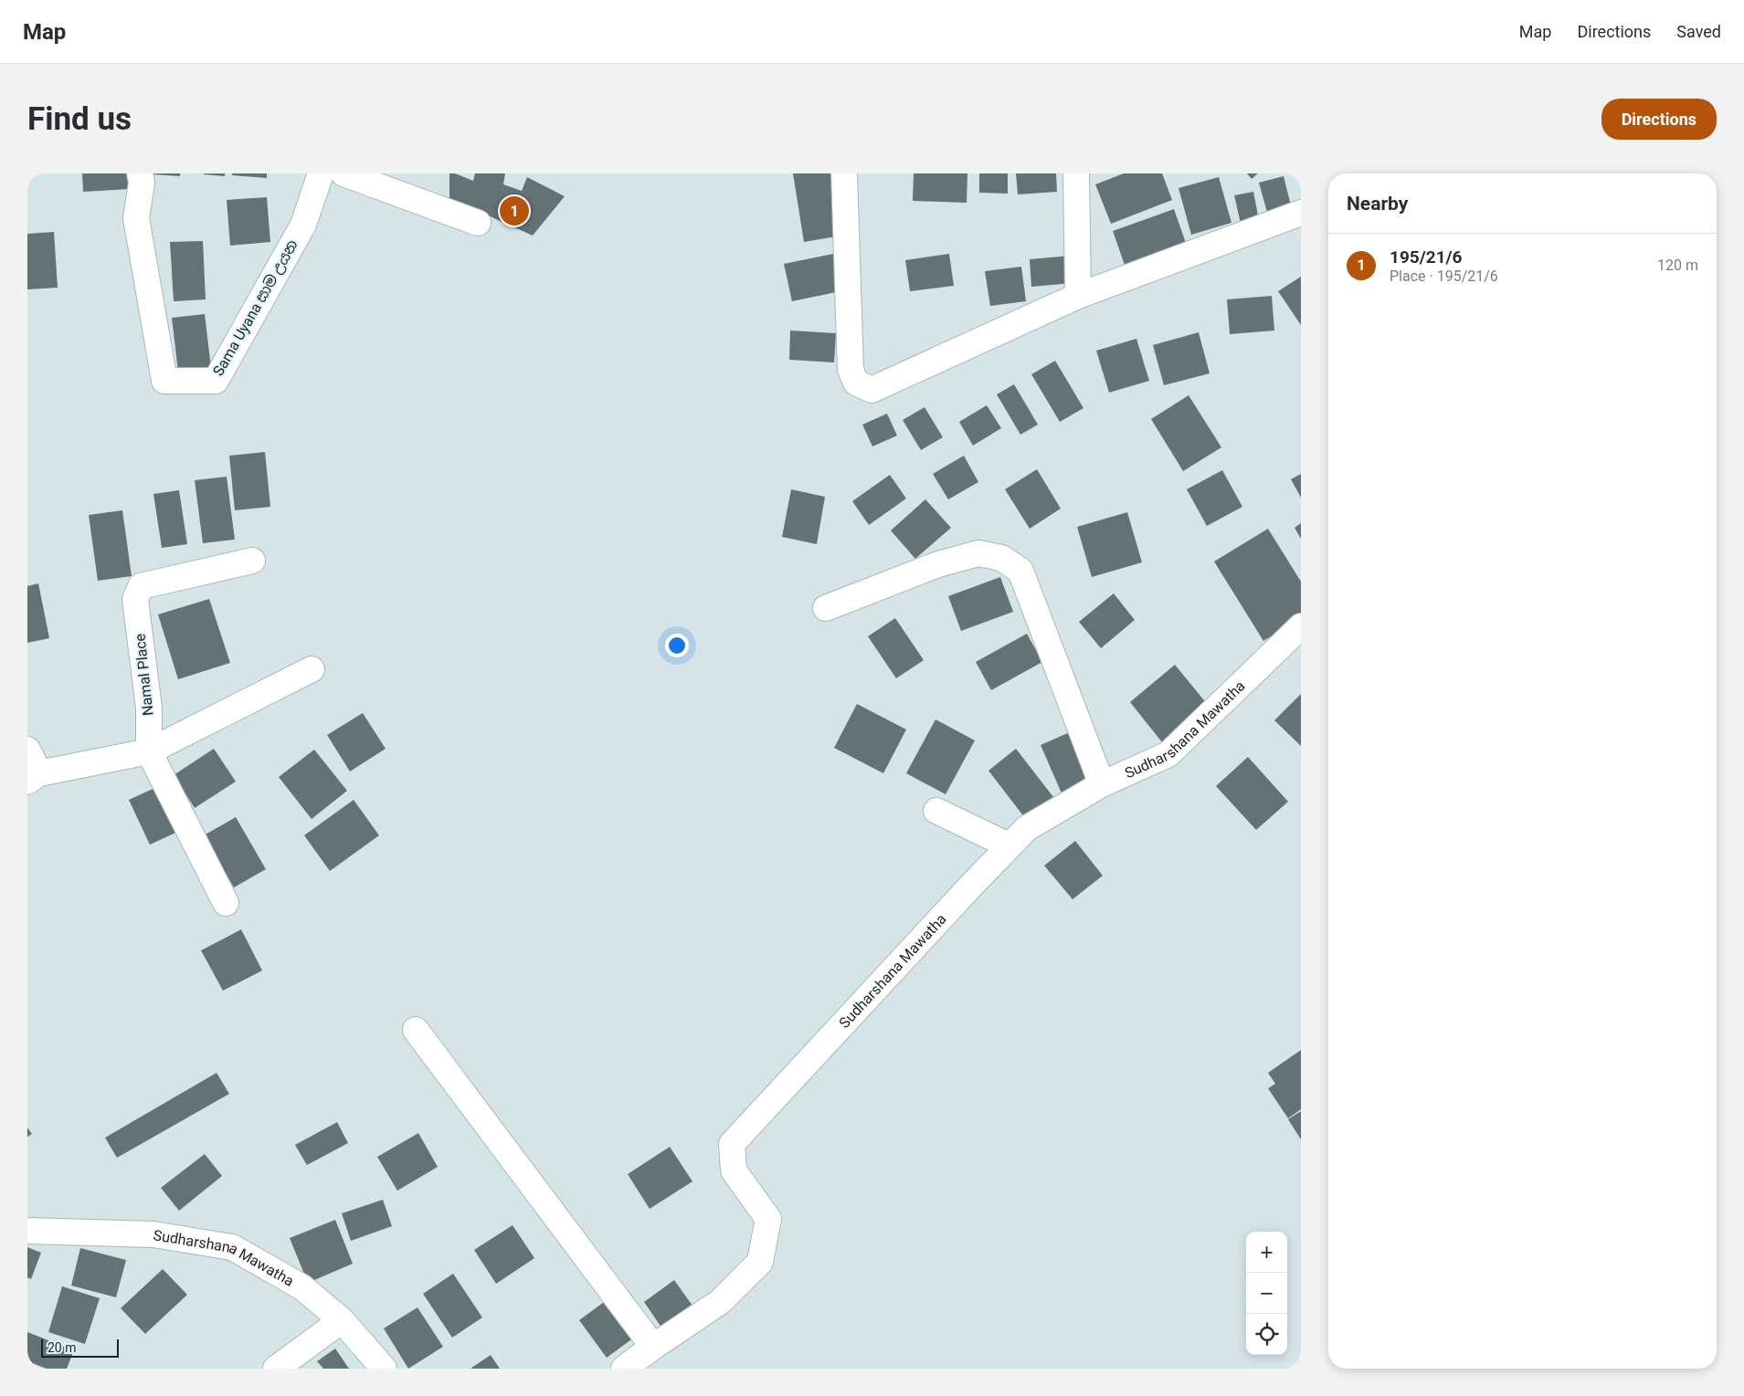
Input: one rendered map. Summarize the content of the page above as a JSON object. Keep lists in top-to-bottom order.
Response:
{
  "streets": {
    "street": ["Sama Uyana සාම උයන", "Namal Place", "Sudharshana Mawatha"]
  },
  "scale_bar": "20 m",
  "page": {
    "header": "Map",
    "nav": ["Map", "Directions", "Saved"],
    "buttons": "Directions",
    "title": "Find us",
    "heading": "Nearby",
    "pins": "1",
    "list": [
      {
        "mark": "1",
        "name": "195/21/6",
        "note": "Place · 195/21/6",
        "value": "120 m"
      }
    ],
    "map_buttons": ["+", "−"],
    "scale": "20 m"
  }
}
